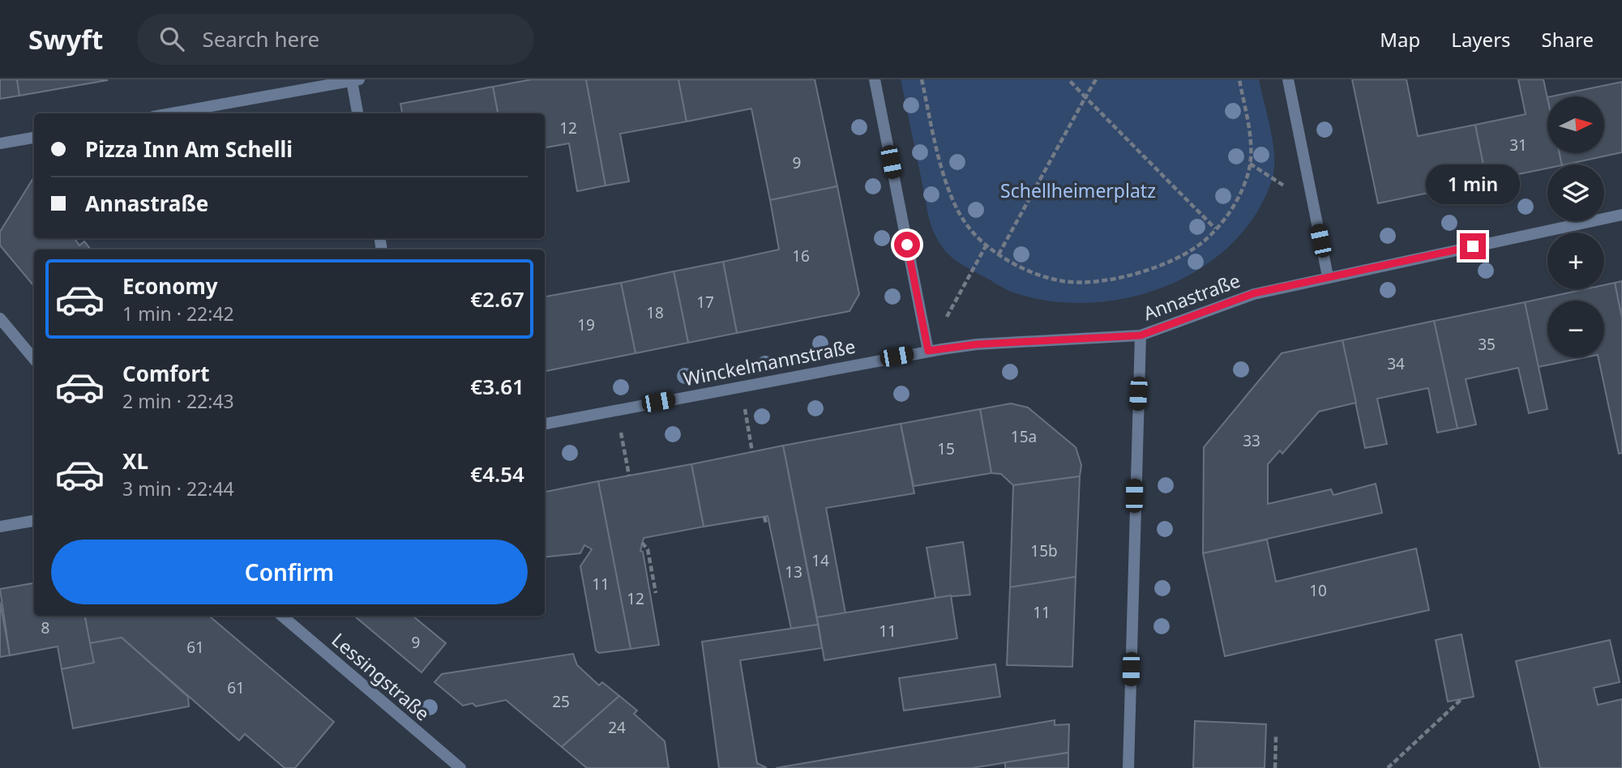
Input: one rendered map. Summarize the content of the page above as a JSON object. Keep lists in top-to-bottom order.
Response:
{
  "streets": {
    "street": ["Annastraße", "Winckelmannstraße", "Lessingstraße"]
  },
  "crossings": [
    ["Annastraße", "Winckelmannstraße"]
  ],
  "parks": ["Schellheimerplatz"],
  "house_numbers": [
    "12",
    "31",
    "9",
    "16",
    "17",
    "18",
    "19",
    "35",
    "34",
    "15a",
    "33",
    "15",
    "15b",
    "14",
    "13",
    "11",
    "10",
    "12",
    "11",
    "8",
    "11",
    "9",
    "61",
    "61",
    "25",
    "24"
  ],
  "north": "right",
  "page": {
    "header": "Swyft",
    "search": "Search here",
    "nav": ["Map", "Layers", "Share"],
    "map_buttons": ["+", "−"],
    "banner": ["Pizza Inn Am Schelli", "Annastraße"],
    "bubble": "1 min",
    "list": [
      {
        "name": "Economy",
        "note": "1 min · 22:42",
        "value": "€2.67"
      },
      {
        "name": "Comfort",
        "note": "2 min · 22:43",
        "value": "€3.61"
      },
      {
        "name": "XL",
        "note": "3 min · 22:44",
        "value": "€4.54"
      }
    ],
    "buttons": "Confirm"
  }
}
